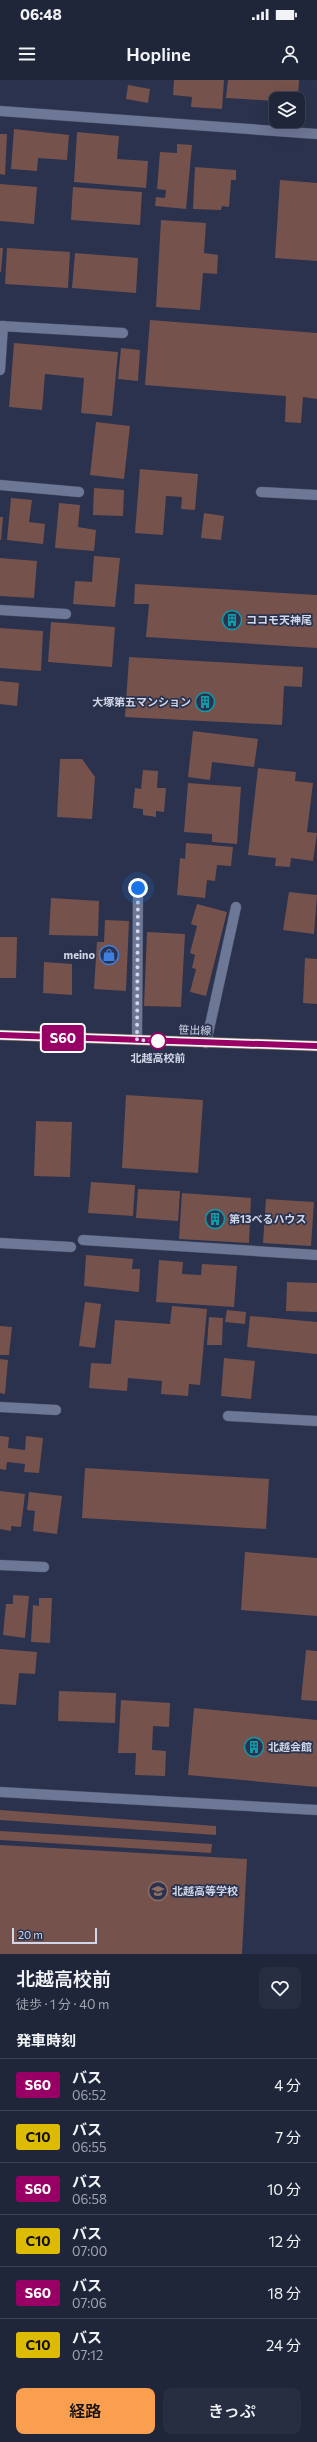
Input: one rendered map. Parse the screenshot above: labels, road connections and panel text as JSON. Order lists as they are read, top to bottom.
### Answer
{
  "streets": {
    "main road": ["笹出線"]
  },
  "places": {
    "building": [
      "ココモ天神尾",
      "大塚第五マンション",
      "第13べるハウス",
      "北越会館"
    ],
    "shop": ["meino"],
    "other": ["北越高校前"],
    "school or university": ["北越高等学校"]
  },
  "lines": ["bus line S60"],
  "scale_bar": "20 m",
  "page": {
    "status": "06:48",
    "header": "Hopline",
    "on_map": "S60",
    "scale": "20 m",
    "heading": [
      ["北越高校前", "徒歩 · 1 分 · 40 m"],
      "発車時刻"
    ],
    "list": [
      {
        "mark": "S60",
        "name": "バス",
        "note": "06:52",
        "value": "4 分"
      },
      {
        "mark": "C10",
        "name": "バス",
        "note": "06:55",
        "value": "7 分"
      },
      {
        "mark": "S60",
        "name": "バス",
        "note": "06:58",
        "value": "10 分"
      },
      {
        "mark": "C10",
        "name": "バス",
        "note": "07:00",
        "value": "12 分"
      },
      {
        "mark": "S60",
        "name": "バス",
        "note": "07:06",
        "value": "18 分"
      },
      {
        "mark": "C10",
        "name": "バス",
        "note": "07:12",
        "value": "24 分"
      }
    ],
    "buttons": ["経路", "きっぷ"]
  }
}
